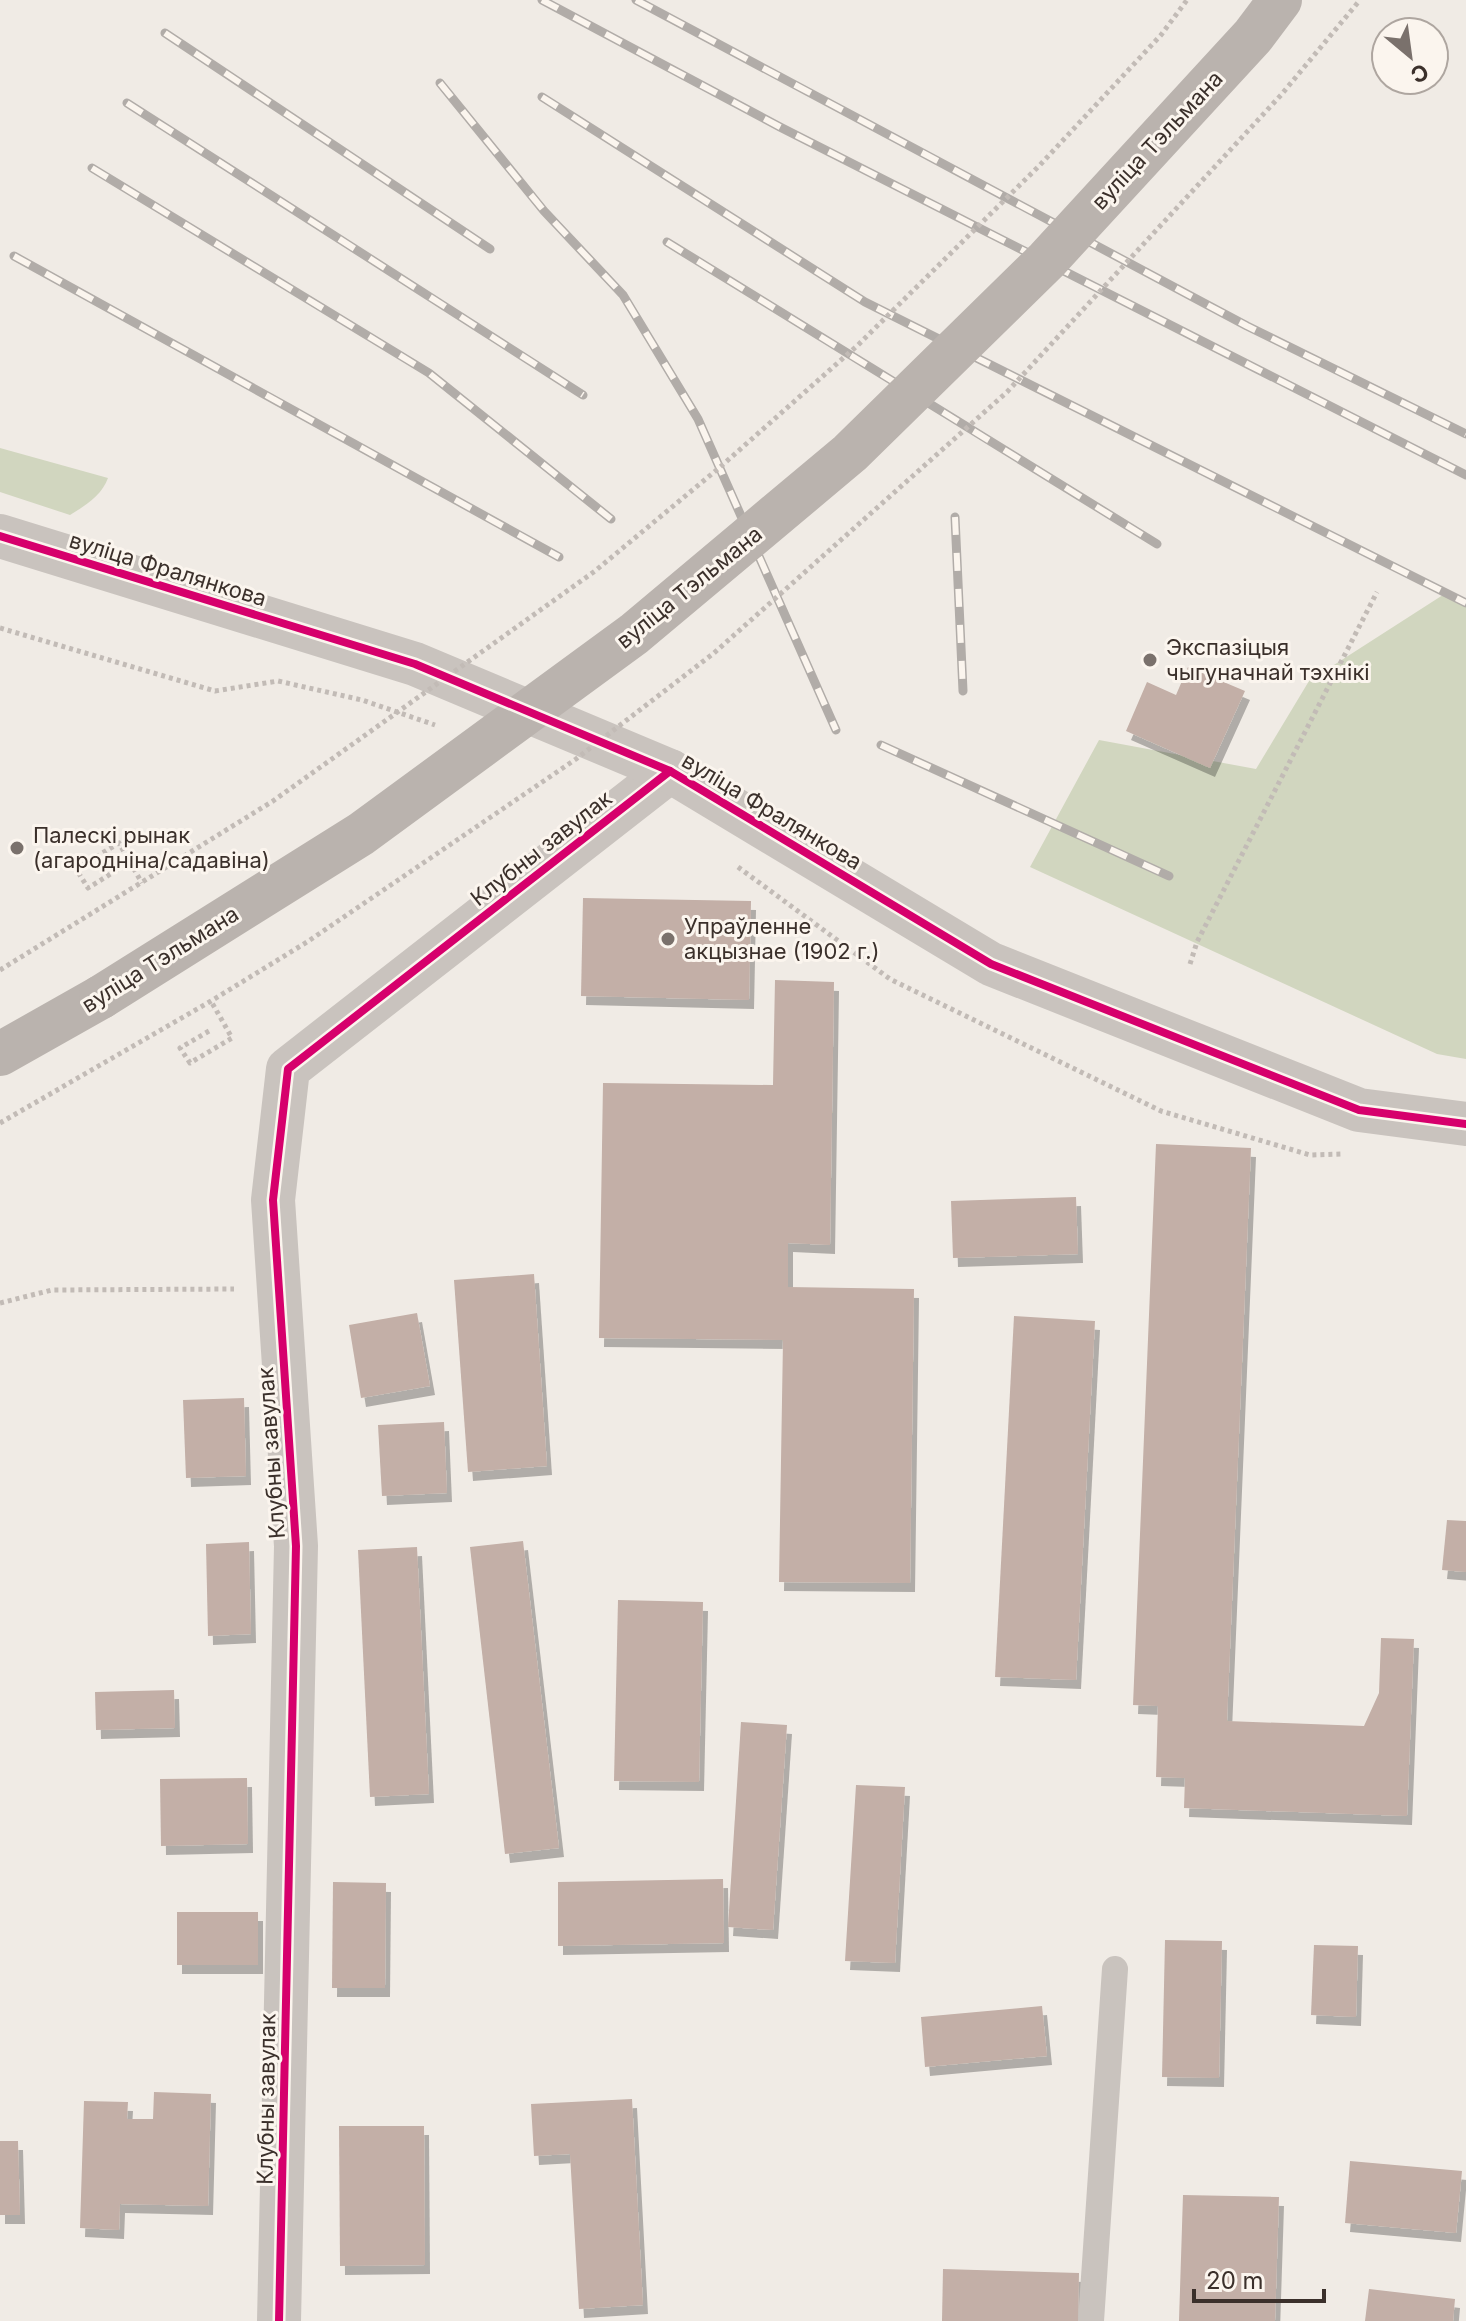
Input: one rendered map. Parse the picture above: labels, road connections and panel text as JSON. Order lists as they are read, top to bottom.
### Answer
{
  "streets": {
    "main road": ["вуліца Тэльмана"],
    "street": ["вуліца Фралянкова", "Клубны завулак"]
  },
  "crossings": [
    ["вуліца Фралянкова", "Клубны завулак"]
  ],
  "places": ["Экспазіцыя чыгуначнай тэхнікі", "Палескі рынак (агародніна/садавіна)", "Упраўленне акцызнае (1902 г.)"],
  "scale_bar": "20 m",
  "north": "bottom right"
}
